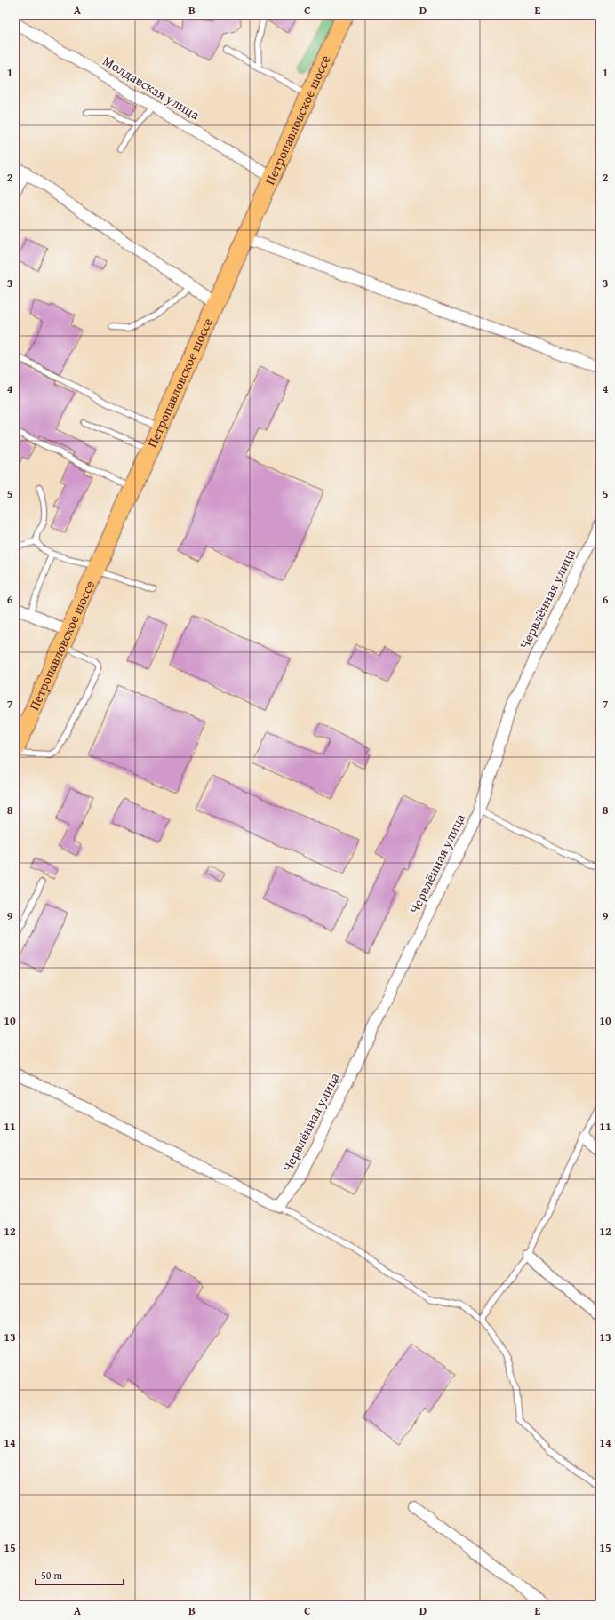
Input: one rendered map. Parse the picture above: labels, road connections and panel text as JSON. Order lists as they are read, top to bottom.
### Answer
{
  "streets": {
    "main road": ["Петропавловское шоссе"],
    "street": ["Молдавская улица", "Червлённая улица"]
  },
  "crossings": [
    ["Молдавская улица", "Петропавловское шоссе"]
  ],
  "scale_bar": "50 m",
  "grid": {
    "columns": [
      "A",
      "B",
      "C",
      "D",
      "E"
    ],
    "rows": [
      "1",
      "2",
      "3",
      "4",
      "5",
      "6",
      "7",
      "8",
      "9",
      "10",
      "11",
      "12",
      "13",
      "14",
      "15"
    ]
  }
}
